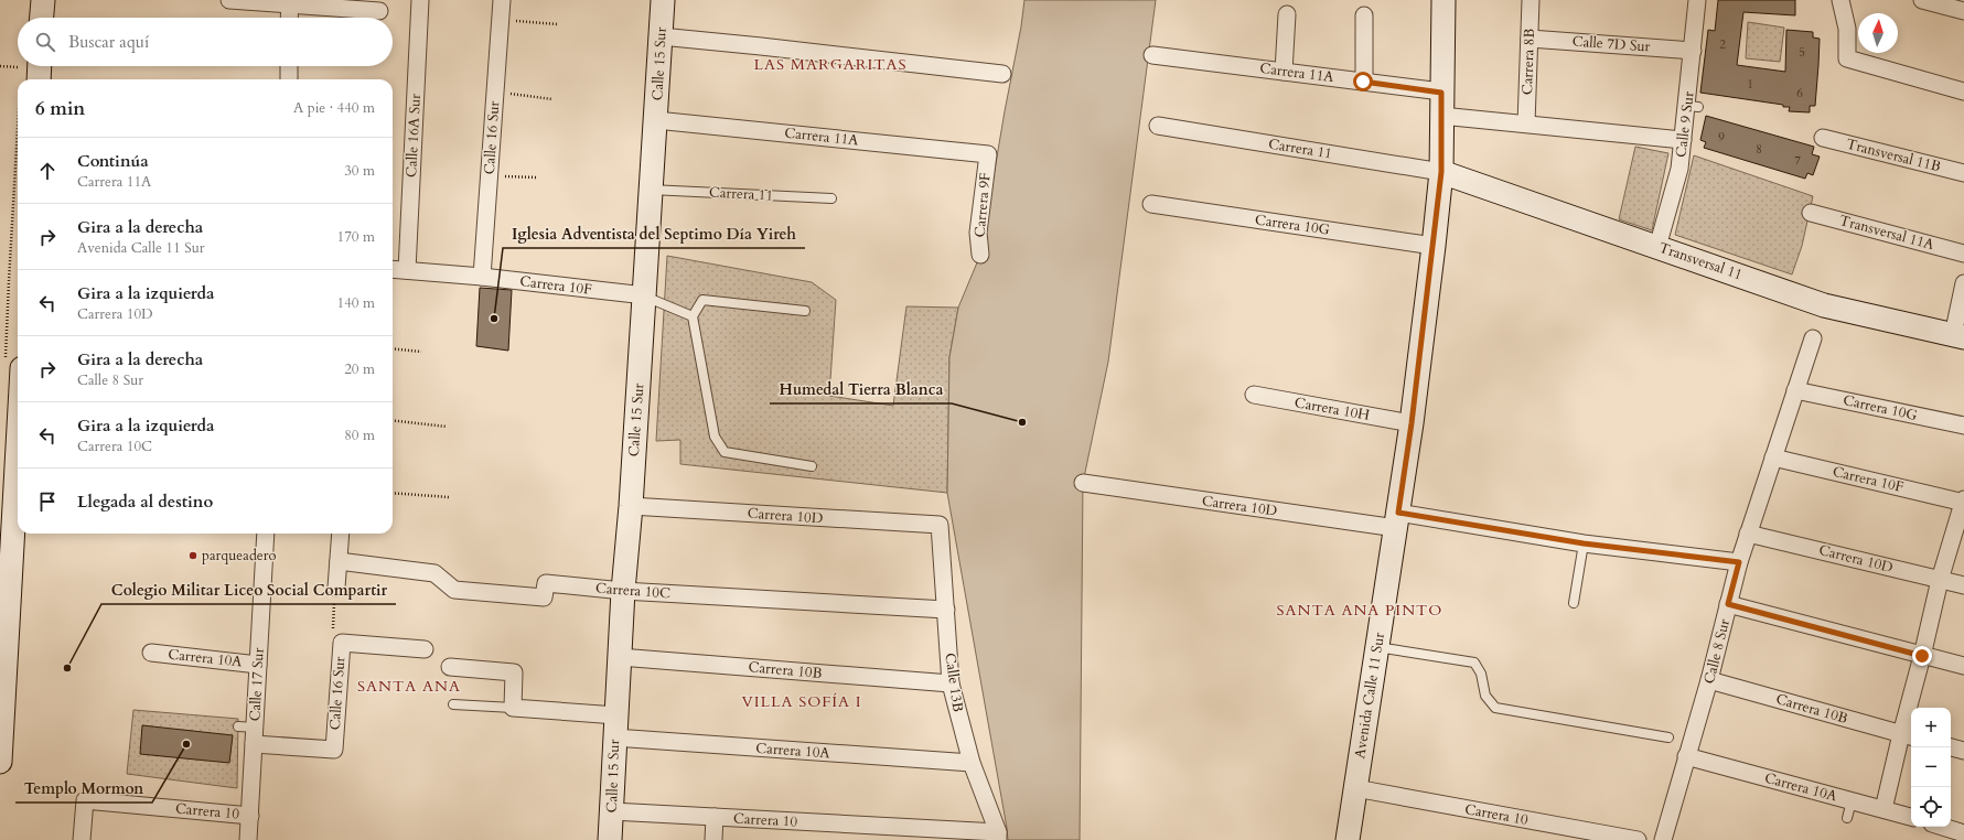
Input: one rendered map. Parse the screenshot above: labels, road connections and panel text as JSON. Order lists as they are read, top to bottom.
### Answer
{
  "streets": {
    "street": [
      "Calle 7D Sur",
      "Carrera 8B",
      "Calle 15 Sur",
      "Carrera 11A",
      "Calle 9 Sur",
      "Calle 16A Sur",
      "Calle 16 Sur",
      "Carrera 11",
      "Transversal 11B",
      "Carrera 9F",
      "Carrera 10G",
      "Transversal 11A",
      "Transversal 11",
      "Carrera 10F",
      "Carrera 10H",
      "Carrera 10D",
      "Carrera 10C",
      "Calle 8 Sur",
      "Carrera 10A",
      "Carrera 10B",
      "Calle 13B",
      "Calle 17 Sur",
      "Avenida Calle 11 Sur",
      "Carrera 10"
    ]
  },
  "crossings": [
    ["Calle 7D Sur", "Carrera 8B"],
    ["Calle 7D Sur", "Calle 9 Sur"],
    ["Calle 15 Sur", "Carrera 11A"],
    ["Calle 15 Sur", "Carrera 11"],
    ["Calle 15 Sur", "Carrera 10F"],
    ["Calle 15 Sur", "Carrera 10D"],
    ["Calle 15 Sur", "Carrera 10C"],
    ["Calle 15 Sur", "Carrera 10A"],
    ["Calle 15 Sur", "Carrera 10B"],
    ["Calle 15 Sur", "Carrera 10"],
    ["Carrera 11A", "Carrera 9F"],
    ["Carrera 11A", "Avenida Calle 11 Sur"],
    ["Calle 9 Sur", "Transversal 11"],
    ["Calle 16A Sur", "Carrera 10F"],
    ["Calle 16 Sur", "Carrera 10F"],
    ["Calle 16 Sur", "Calle 17 Sur"],
    ["Carrera 11", "Transversal 11"],
    ["Carrera 11", "Avenida Calle 11 Sur"],
    ["Carrera 10G", "Calle 8 Sur"],
    ["Carrera 10G", "Avenida Calle 11 Sur"],
    ["Transversal 11", "Avenida Calle 11 Sur"],
    ["Carrera 10F", "Calle 8 Sur"],
    ["Carrera 10H", "Avenida Calle 11 Sur"],
    ["Carrera 10D", "Calle 8 Sur"],
    ["Carrera 10D", "Calle 13B"],
    ["Carrera 10D", "Avenida Calle 11 Sur"],
    ["Carrera 10C", "Calle 13B"],
    ["Calle 8 Sur", "Carrera 10A"],
    ["Calle 8 Sur", "Carrera 10B"],
    ["Carrera 10A", "Calle 13B"],
    ["Carrera 10A", "Calle 17 Sur"],
    ["Carrera 10B", "Calle 13B"],
    ["Calle 13B", "Carrera 10"],
    ["Calle 17 Sur", "Carrera 10"],
    ["Avenida Calle 11 Sur", "Carrera 10"]
  ],
  "districts": [
    "LAS MARGARITAS",
    "SANTA ANA PINTO",
    "SANTA ANA",
    "VILLA SOFÍA I"
  ],
  "places": [
    "Iglesia Adventista del Septimo Día Yireh",
    "Humedal Tierra Blanca",
    "parqueadero",
    "Colegio Militar Liceo Social Compartir",
    "Templo Mormon"
  ],
  "house_numbers": [
    "2",
    "5",
    "1",
    "6",
    "9",
    "8",
    "7"
  ],
  "north": "top",
  "page": {
    "search": "Buscar aquí",
    "heading": ["6 min", "A pie · 440 m"],
    "list": [
      ["Continúa", "Carrera 11A", "30 m"],
      ["Gira a la derecha", "Avenida Calle 11 Sur", "170 m"],
      ["Gira a la izquierda", "Carrera 10D", "140 m"],
      ["Gira a la derecha", "Calle 8 Sur", "20 m"],
      ["Gira a la izquierda", "Carrera 10C", "80 m"],
      "Llegada al destino"
    ],
    "map_buttons": ["+", "−"]
  }
}
